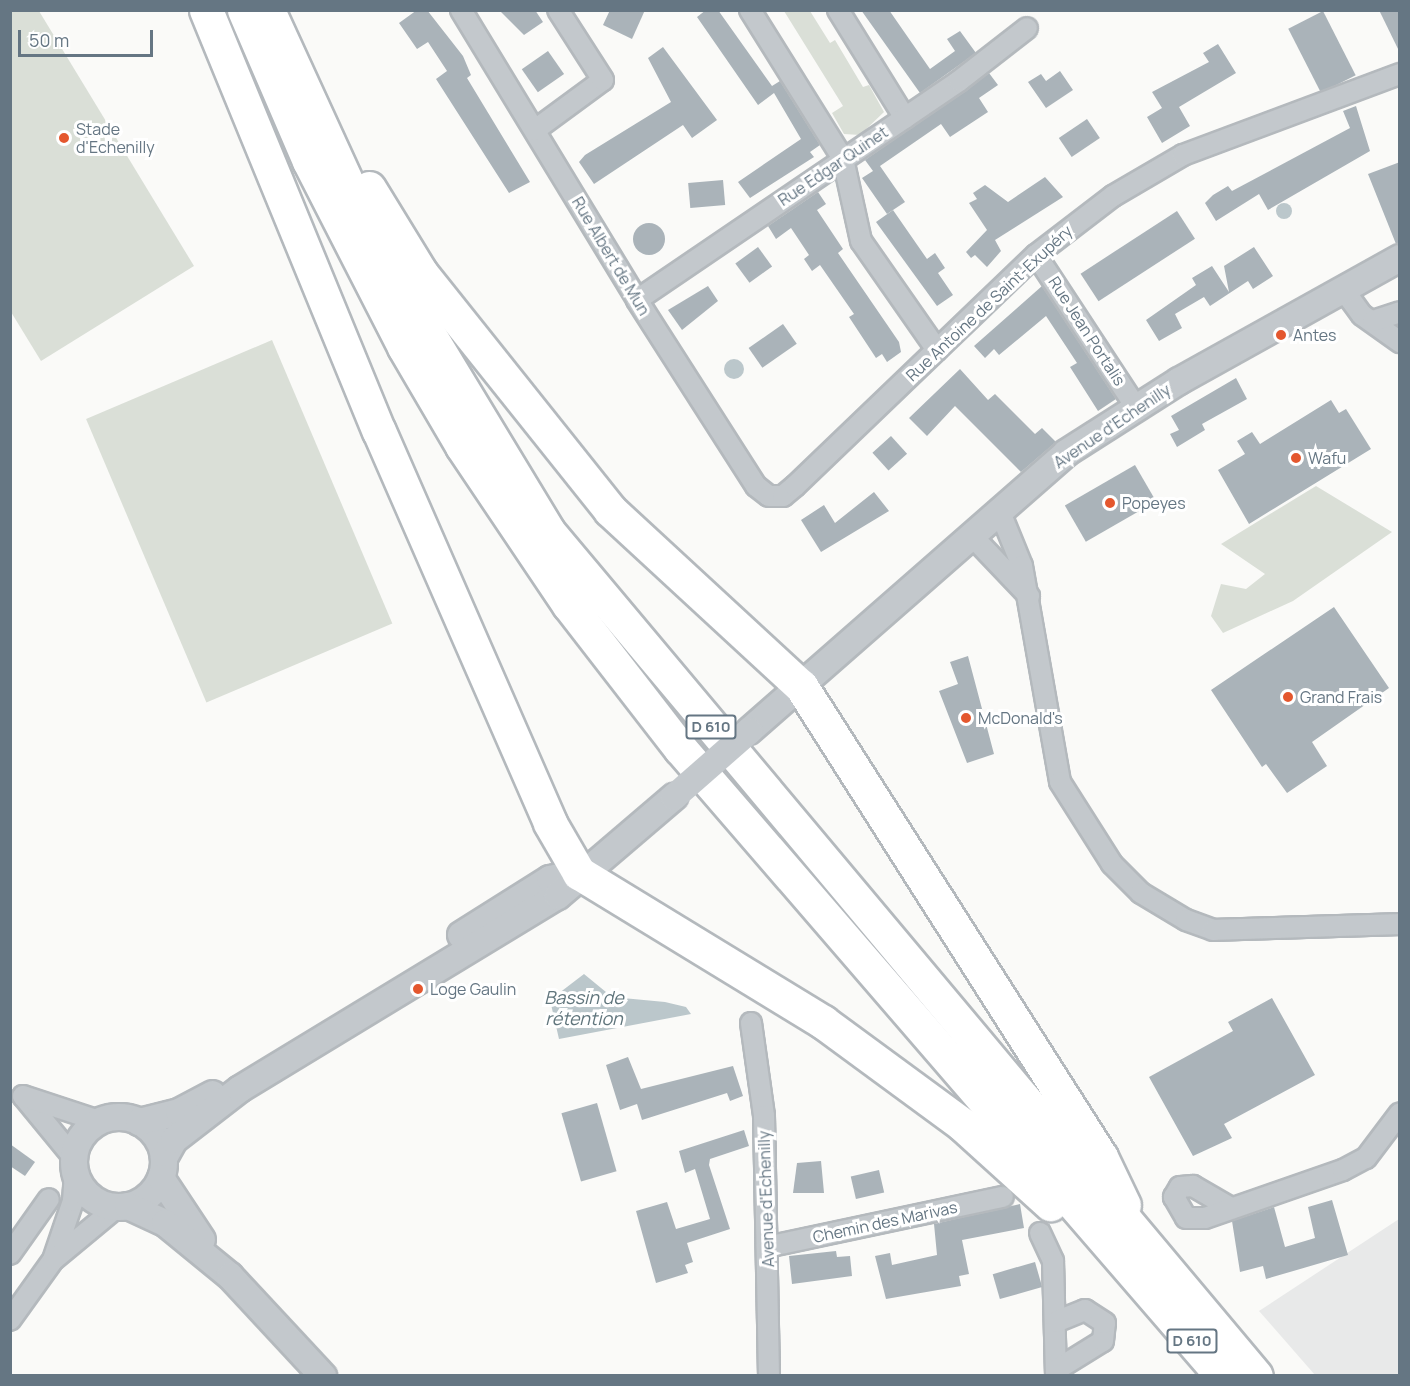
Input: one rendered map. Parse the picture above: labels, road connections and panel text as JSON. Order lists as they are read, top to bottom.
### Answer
{
  "streets": {
    "highway": ["D 610"],
    "street": [
      "Rue Edgar Quinet",
      "Rue Albert de Mun",
      "Rue Antoine de Saint-Exupéry",
      "Rue Jean Portalis",
      "Avenue d'Echenilly",
      "Chemin des Marivas"
    ]
  },
  "crossings": [
    ["Rue Edgar Quinet", "Rue Albert de Mun"],
    ["Rue Albert de Mun", "Rue Antoine de Saint-Exupéry"],
    ["Rue Antoine de Saint-Exupéry", "Rue Jean Portalis"],
    ["Rue Jean Portalis", "Avenue d'Echenilly"],
    ["Avenue d'Echenilly", "Chemin des Marivas"]
  ],
  "water": ["Bassin de rétention"],
  "places": [
    "Stade d'Echenilly",
    "Antes",
    "Wafu",
    "Popeyes",
    "Grand Frais",
    "McDonald's",
    "Loge Gaulin"
  ],
  "scale_bar": "50 m"
}
